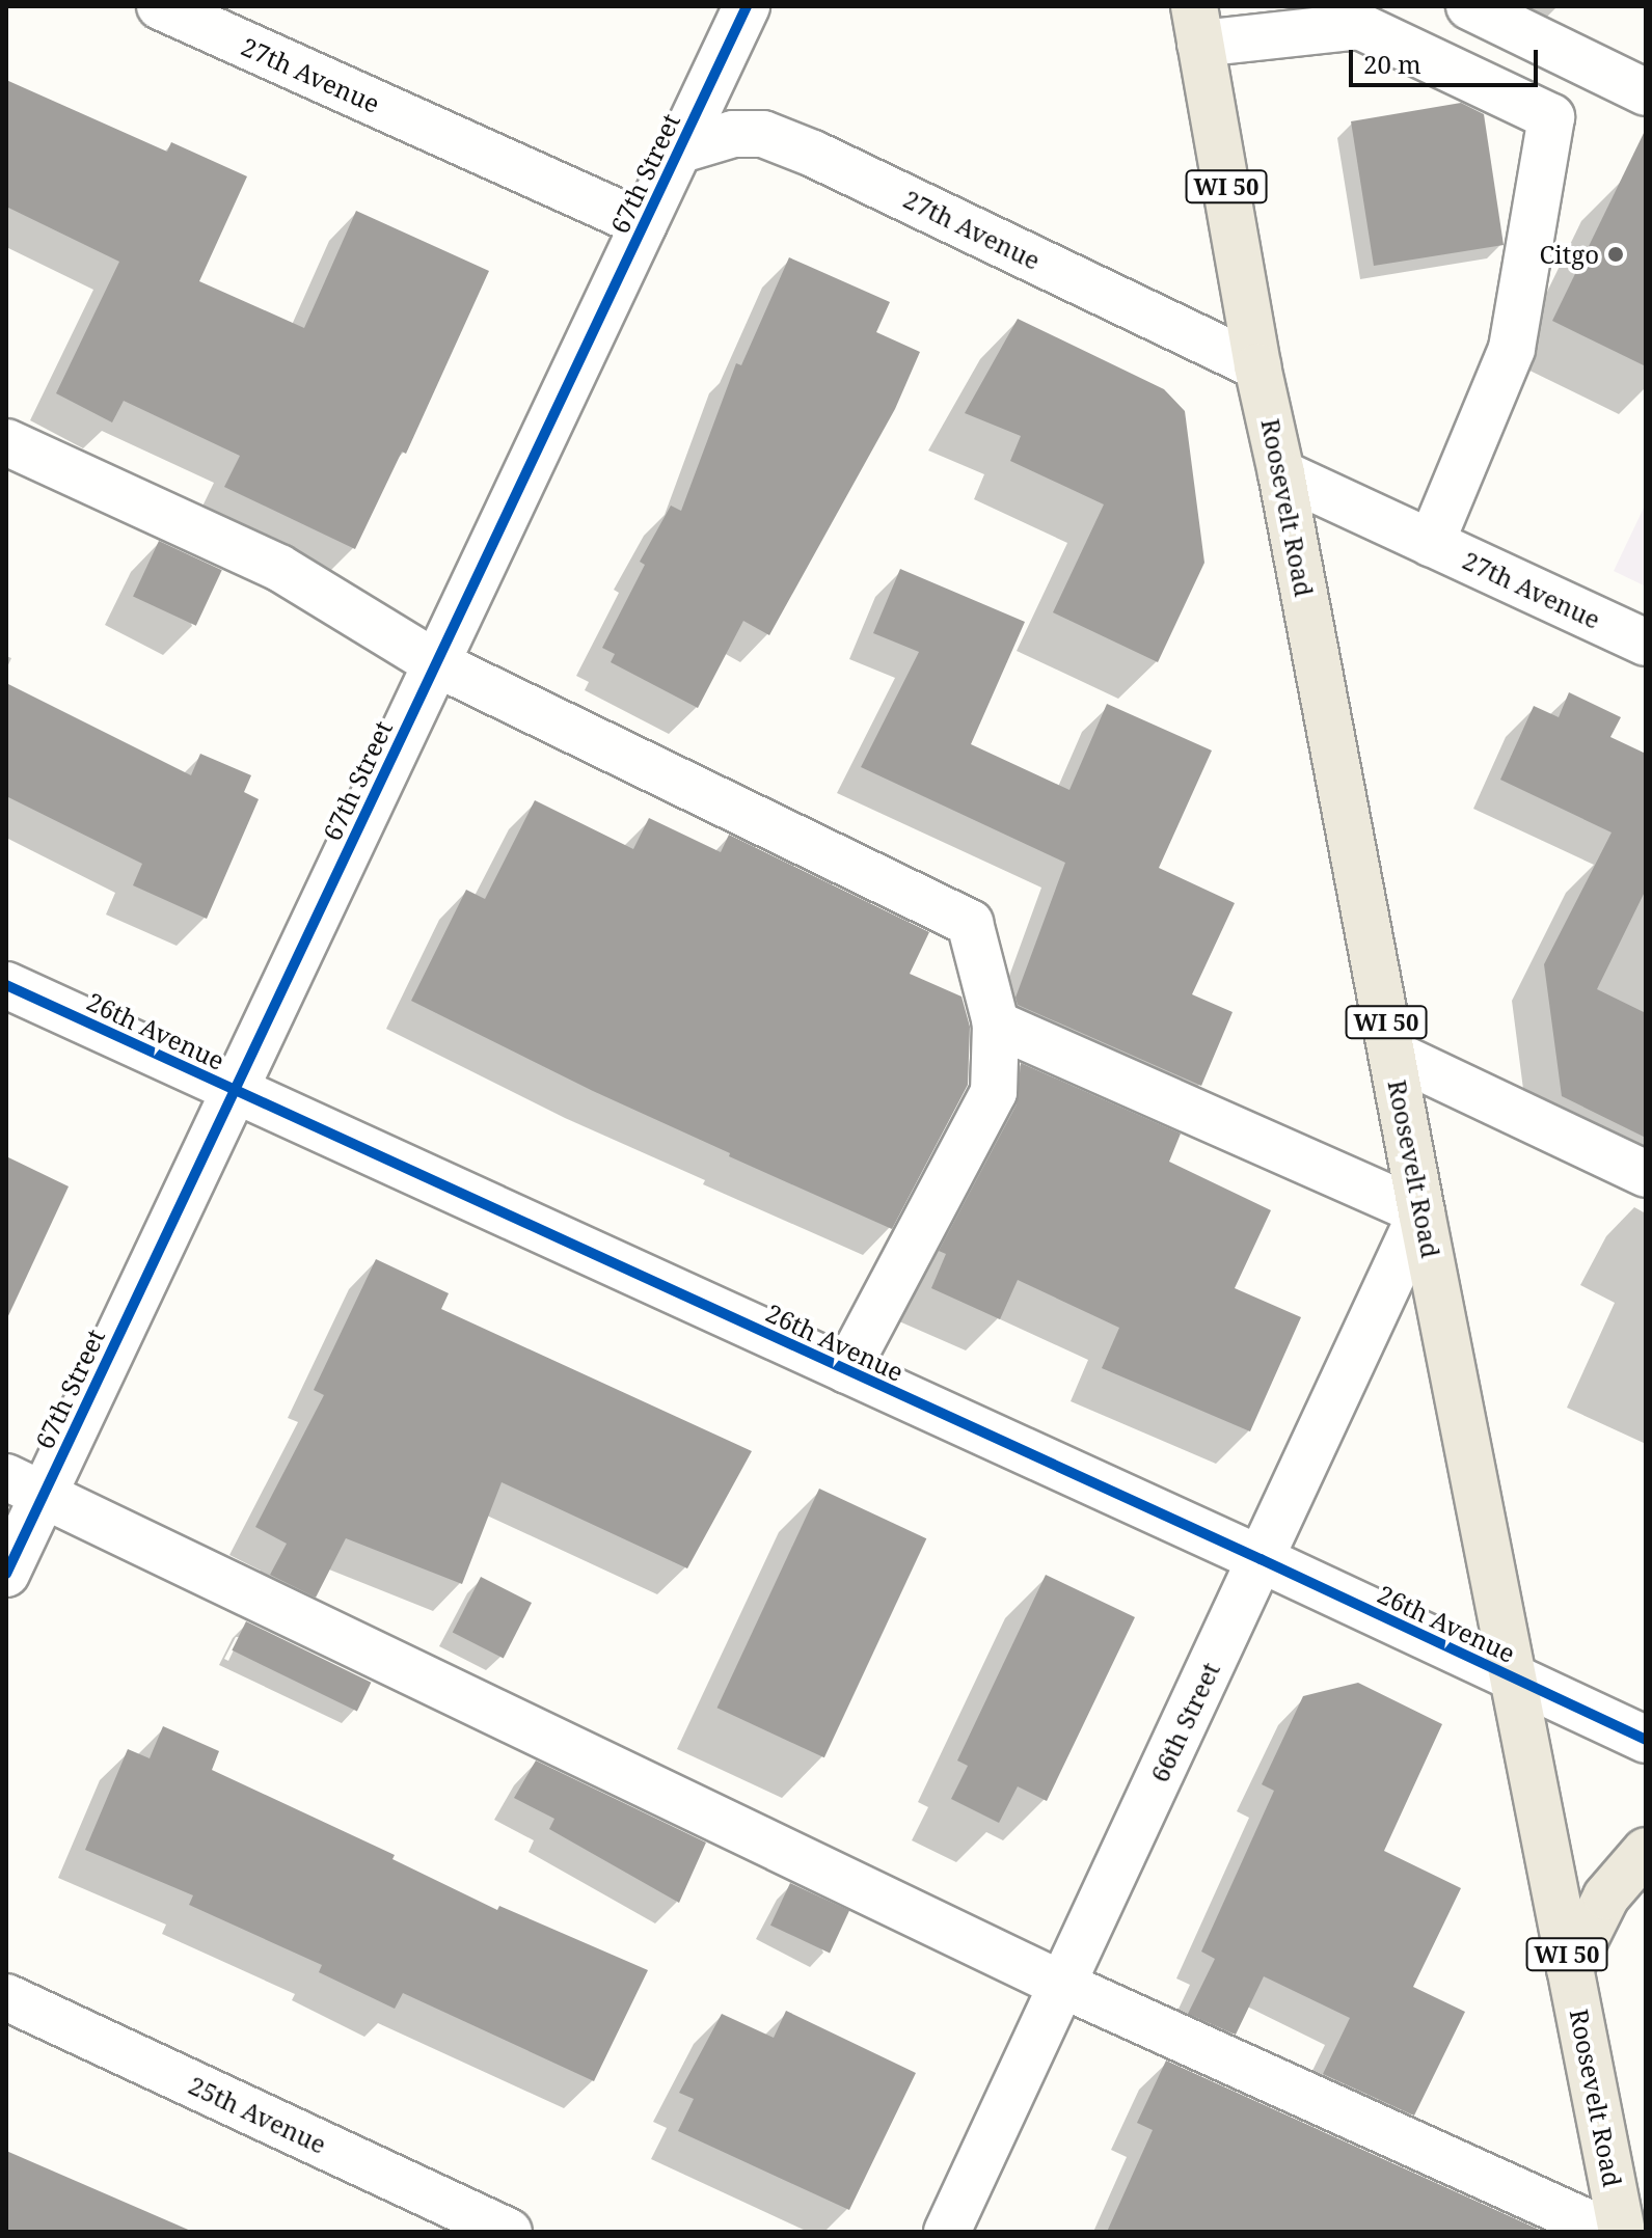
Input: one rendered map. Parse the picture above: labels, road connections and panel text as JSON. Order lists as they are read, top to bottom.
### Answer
{
  "streets": {
    "main road": ["WI 50", "Roosevelt Road"],
    "street": [
      "27th Avenue",
      "67th Street",
      "26th Avenue",
      "66th Street",
      "25th Avenue"
    ]
  },
  "crossings": [
    ["27th Avenue", "67th Street"],
    ["27th Avenue", "Roosevelt Road"],
    ["67th Street", "26th Avenue"],
    ["Roosevelt Road", "26th Avenue"],
    ["Roosevelt Road", "66th Street"],
    ["26th Avenue", "66th Street"]
  ],
  "places": ["Citgo"],
  "scale_bar": "20 m"
}
